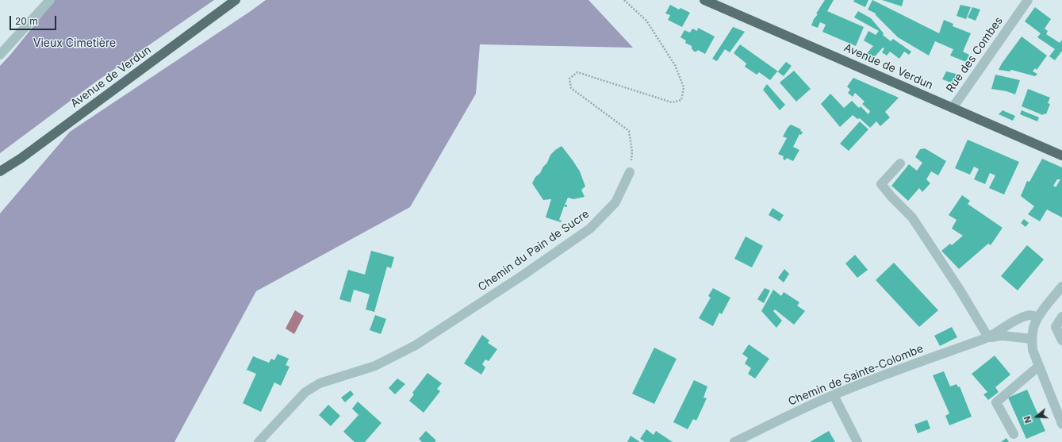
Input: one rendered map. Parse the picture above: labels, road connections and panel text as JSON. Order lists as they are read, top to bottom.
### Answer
{
  "streets": {
    "main road": ["Avenue de Verdun"],
    "street": ["Rue des Combes", "Chemin du Pain de Sucre", "Chemin de Sainte-Colombe"]
  },
  "crossings": [
    ["Rue des Combes", "Avenue de Verdun"]
  ],
  "parks": ["Vieux Cimetière"],
  "scale_bar": "20 m",
  "north": "left"
}
